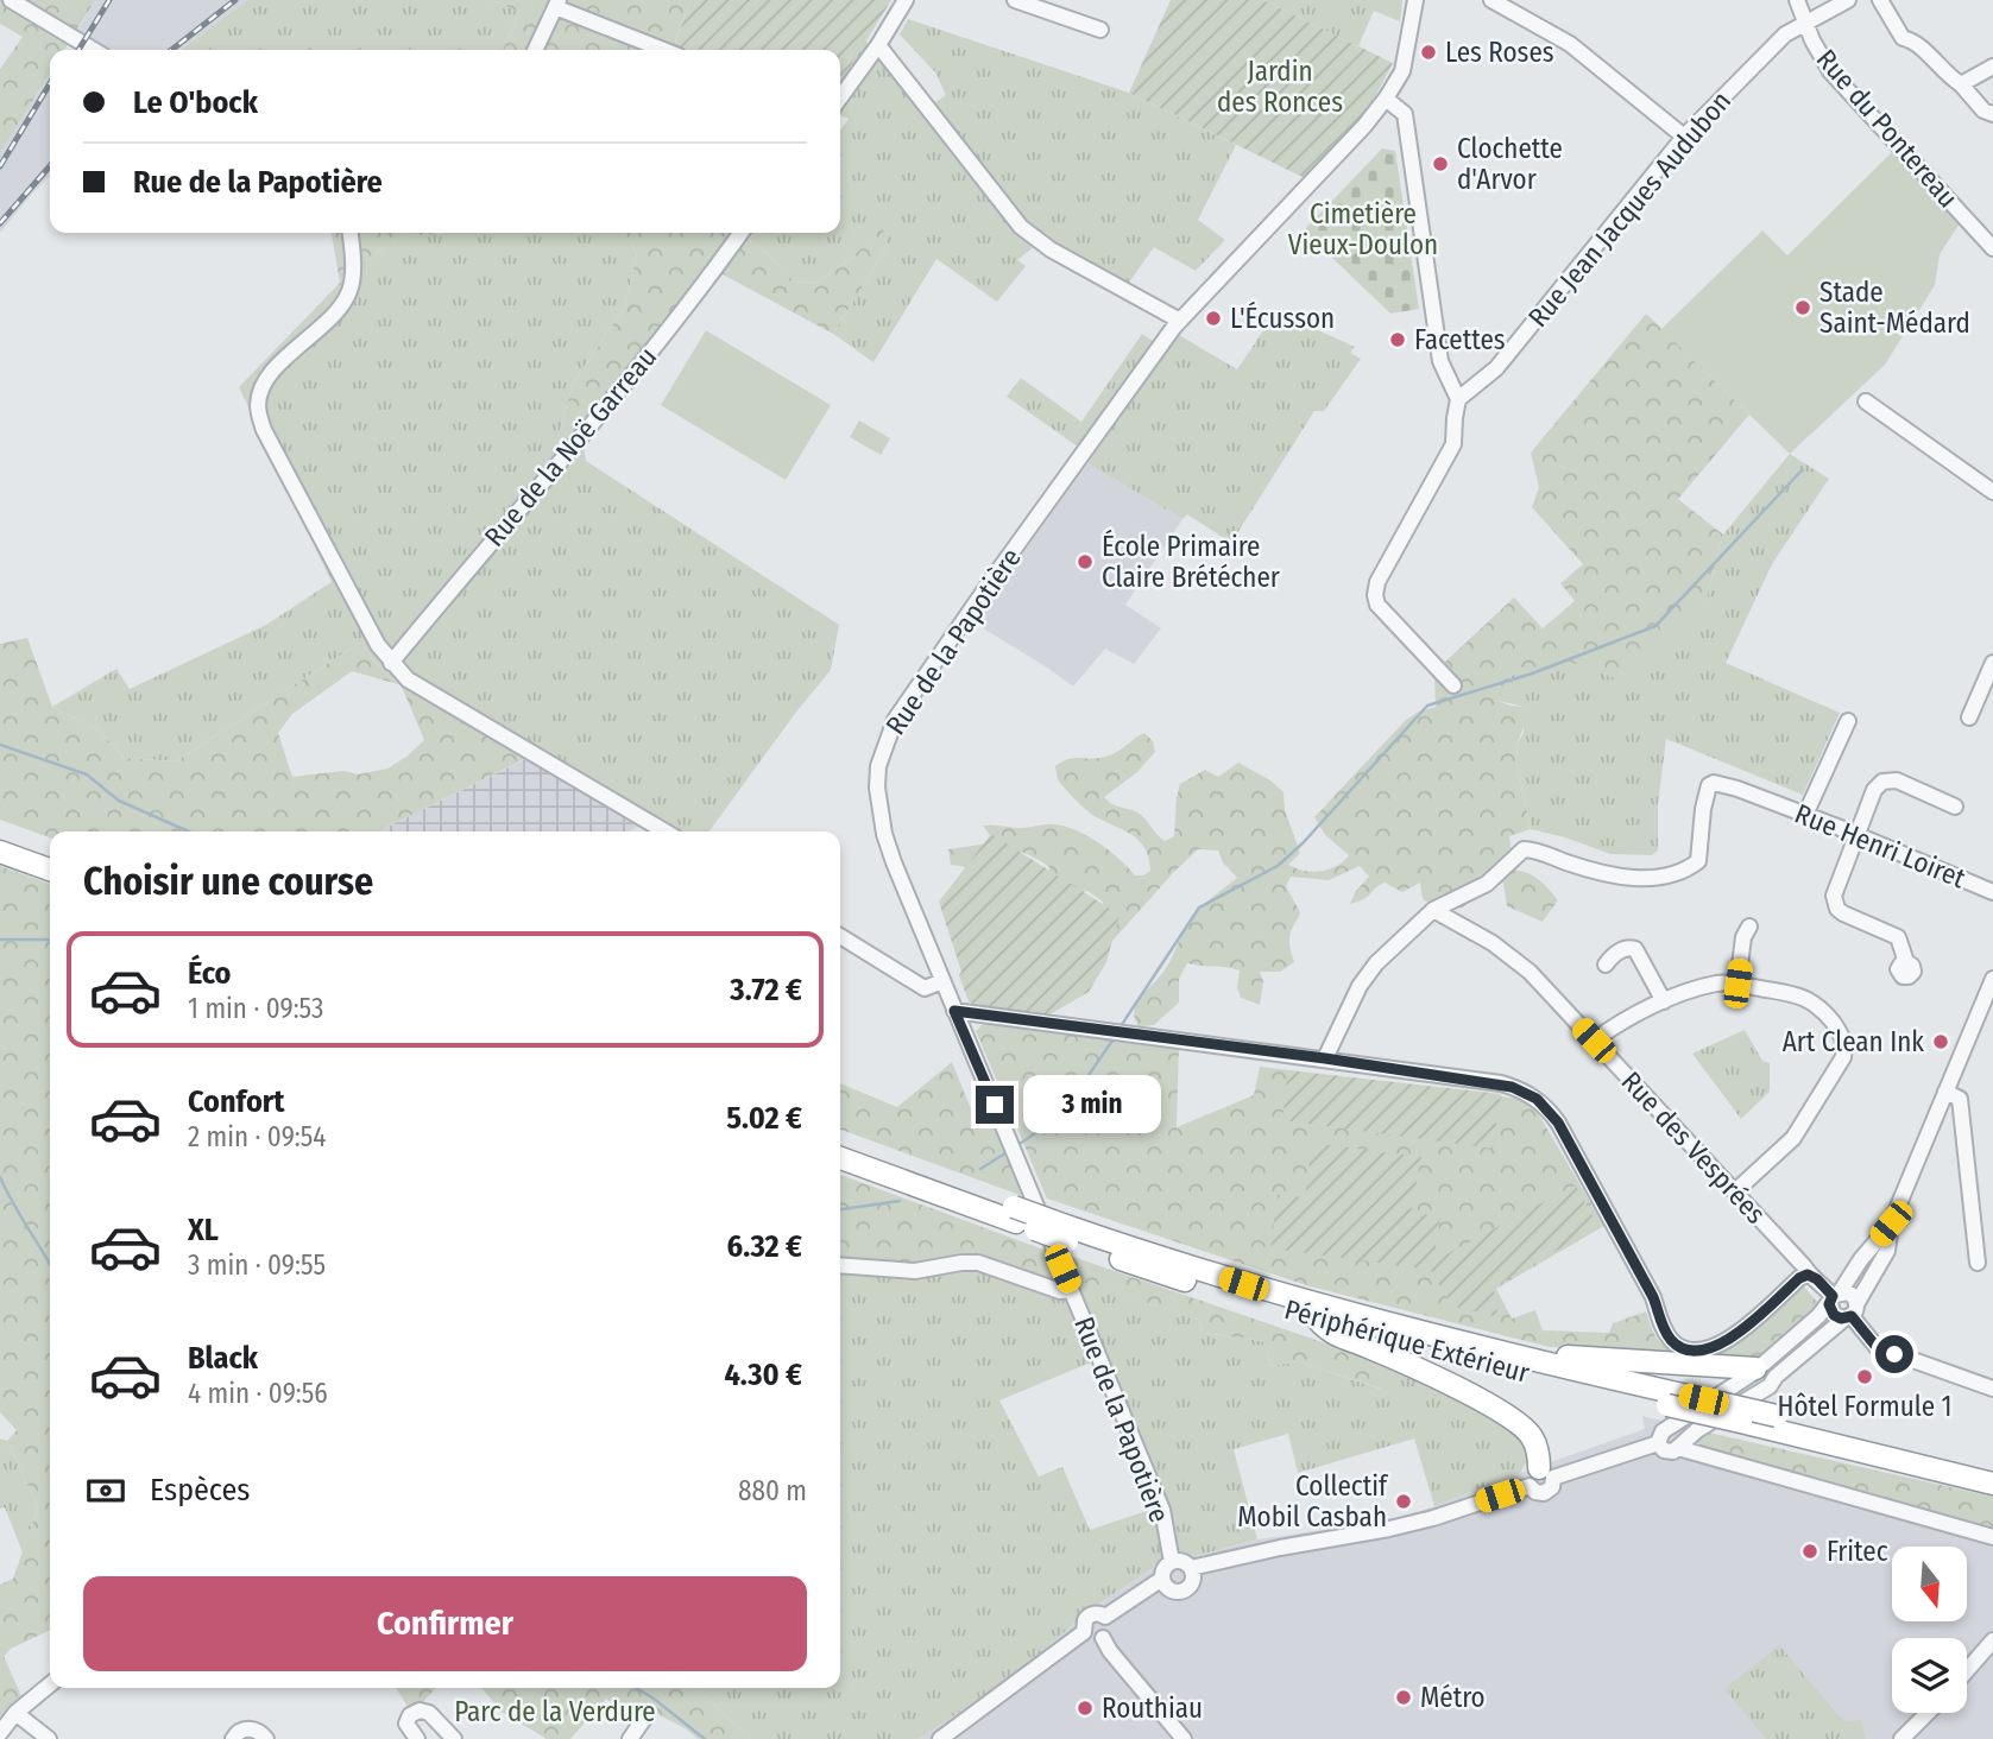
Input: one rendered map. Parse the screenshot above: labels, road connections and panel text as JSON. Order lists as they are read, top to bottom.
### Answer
{
  "streets": {
    "highway": ["Périphérique Extérieur"],
    "street": [
      "Rue du Pontereau",
      "Rue Jean Jacques Audubon",
      "Rue de la Noë Garreau",
      "Rue de la Papotière",
      "Rue Henri Loiret",
      "Rue des Vesprées"
    ]
  },
  "crossings": [
    ["Rue du Pontereau", "Rue Jean Jacques Audubon"],
    ["Rue Henri Loiret", "Rue des Vesprées"]
  ],
  "parks": ["Jardin des Ronces", "Cimetière Vieux-Doulon", "Parc de la Verdure"],
  "places": [
    "Les Roses",
    "Clochette d'Arvor",
    "Stade Saint-Médard",
    "L'Écusson",
    "Facettes",
    "École Primaire Claire Brétécher",
    "Art Clean Ink",
    "Hôtel Formule 1",
    "Collectif Mobil Casbah",
    "Fritec",
    "Métro",
    "Routhiau"
  ],
  "north": "bottom",
  "page": {
    "banner": ["Le O'bock", "Rue de la Papotière"],
    "heading": "Choisir une course",
    "list": [
      {
        "name": "Éco",
        "note": "1 min · 09:53",
        "value": "3.72 €"
      },
      {
        "name": "Confort",
        "note": "2 min · 09:54",
        "value": "5.02 €"
      },
      {
        "name": "XL",
        "note": "3 min · 09:55",
        "value": "6.32 €"
      },
      {
        "name": "Black",
        "note": "4 min · 09:56",
        "value": "4.30 €"
      }
    ],
    "bubble": "3 min",
    "pay": ["Espèces", "880 m"],
    "buttons": "Confirmer"
  }
}
